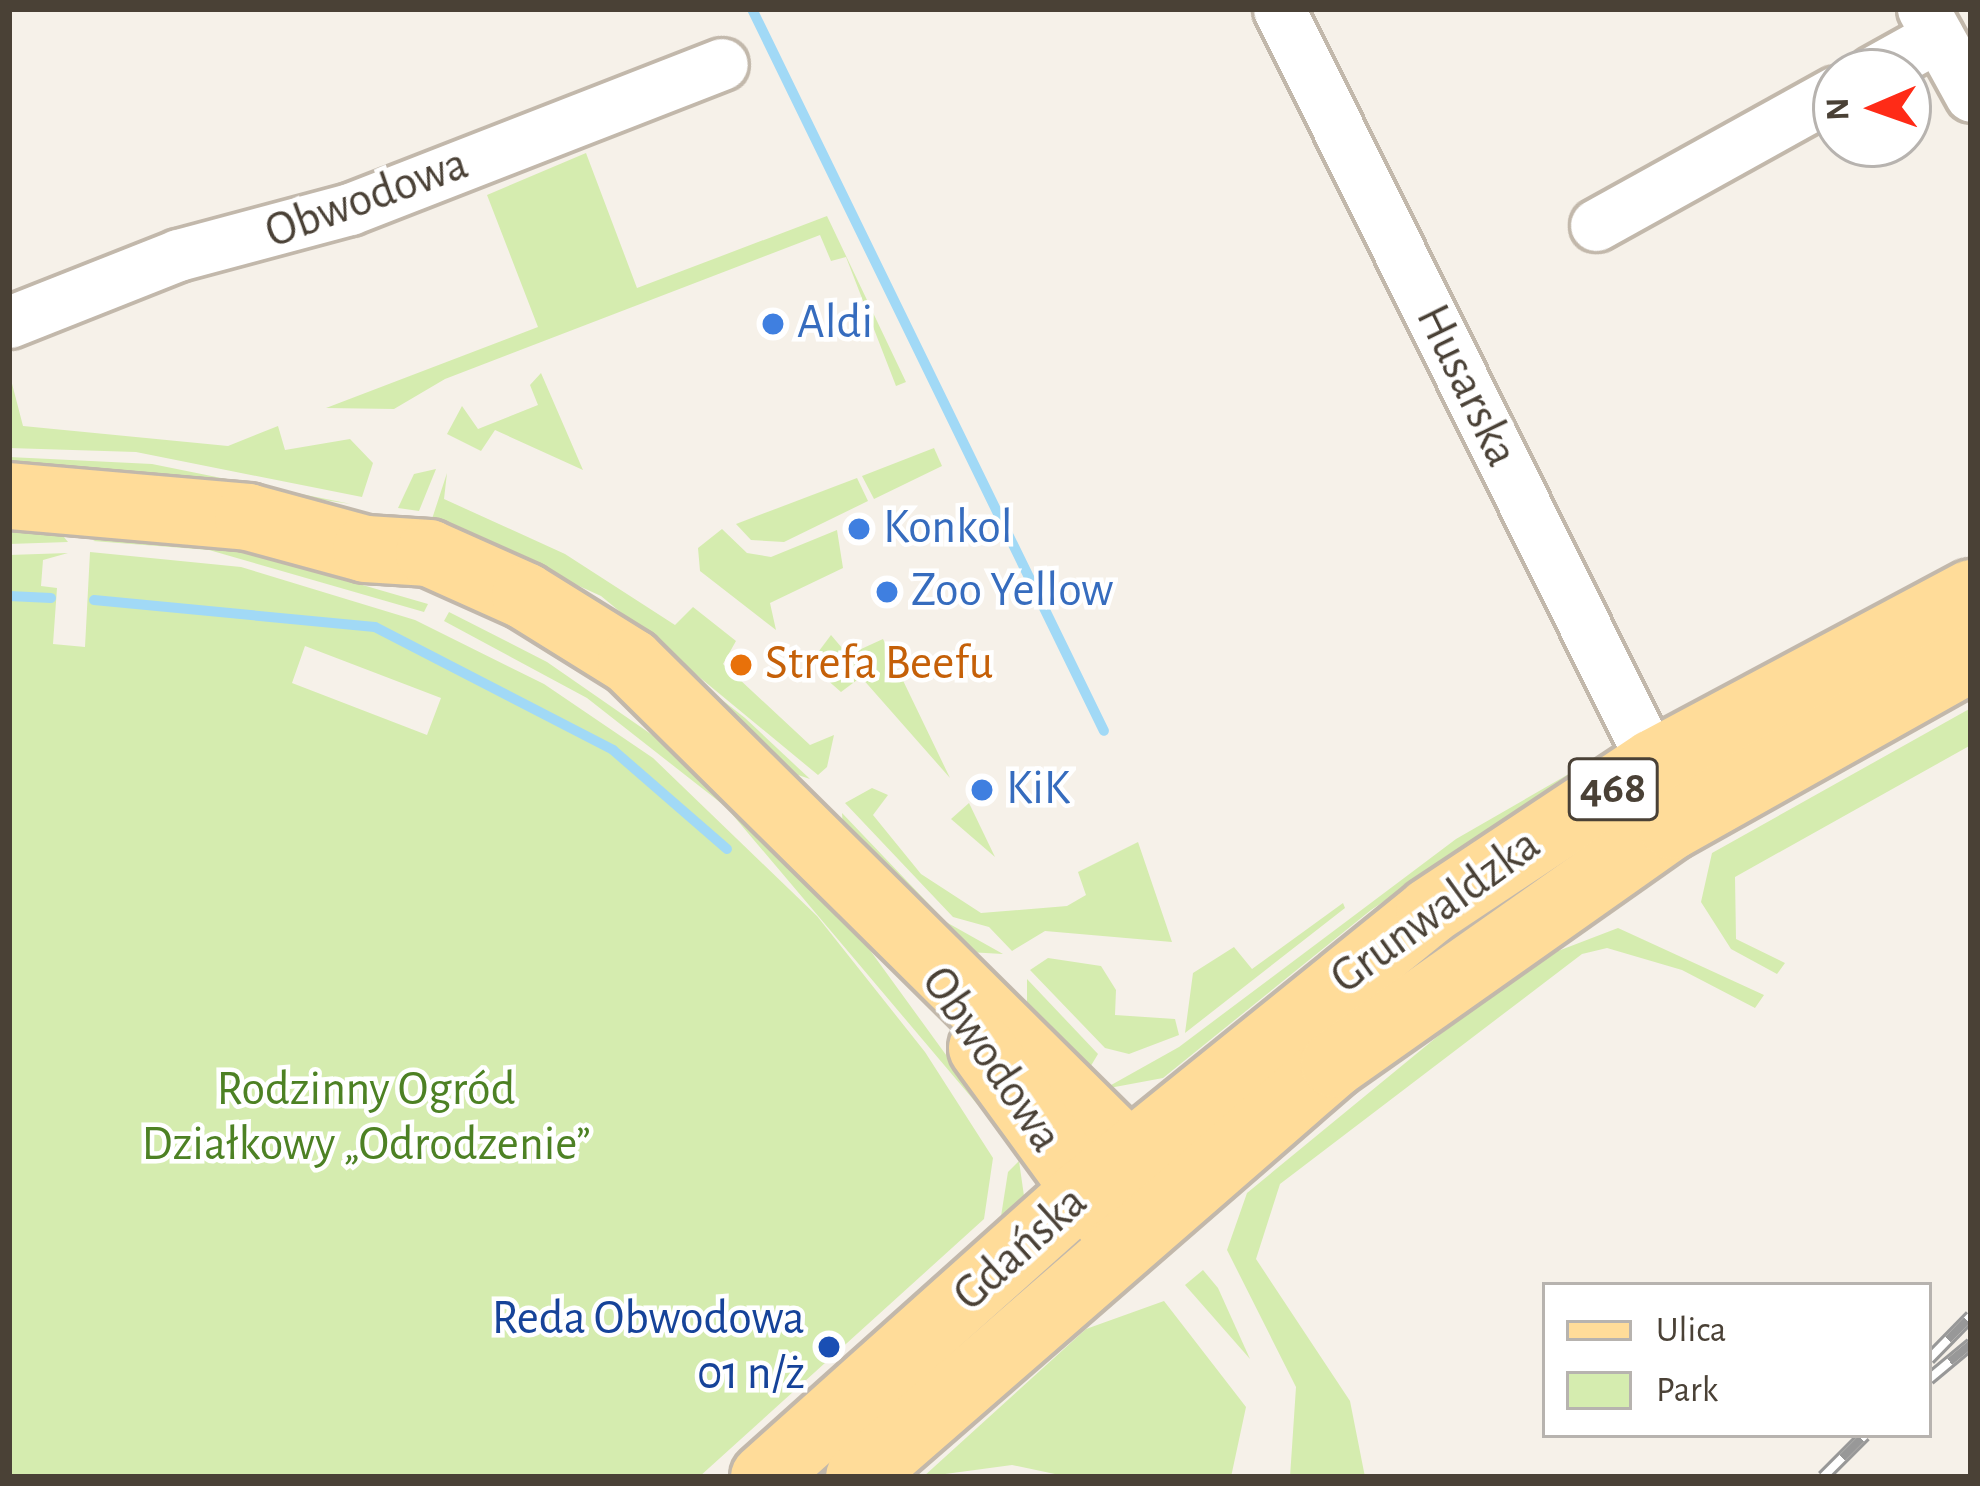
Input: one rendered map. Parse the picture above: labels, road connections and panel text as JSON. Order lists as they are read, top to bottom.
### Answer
{
  "streets": {
    "main road": [
      "Obwodowa",
      "468",
      "Grunwaldzka",
      "Gdańska"
    ],
    "street": ["Husarska"]
  },
  "crossings": [
    ["Obwodowa", "Gdańska"],
    ["Husarska", "Grunwaldzka"],
    ["Grunwaldzka", "Gdańska"]
  ],
  "parks": ["Rodzinny Ogród Działkowy „Odrodzenie”"],
  "places": [
    "Aldi",
    "Konkol",
    "Zoo Yellow",
    "Strefa Beefu",
    "KiK",
    "Reda Obwodowa 01 n/ż"
  ],
  "legend": ["Ulica", "Park"],
  "north": "left"
}
